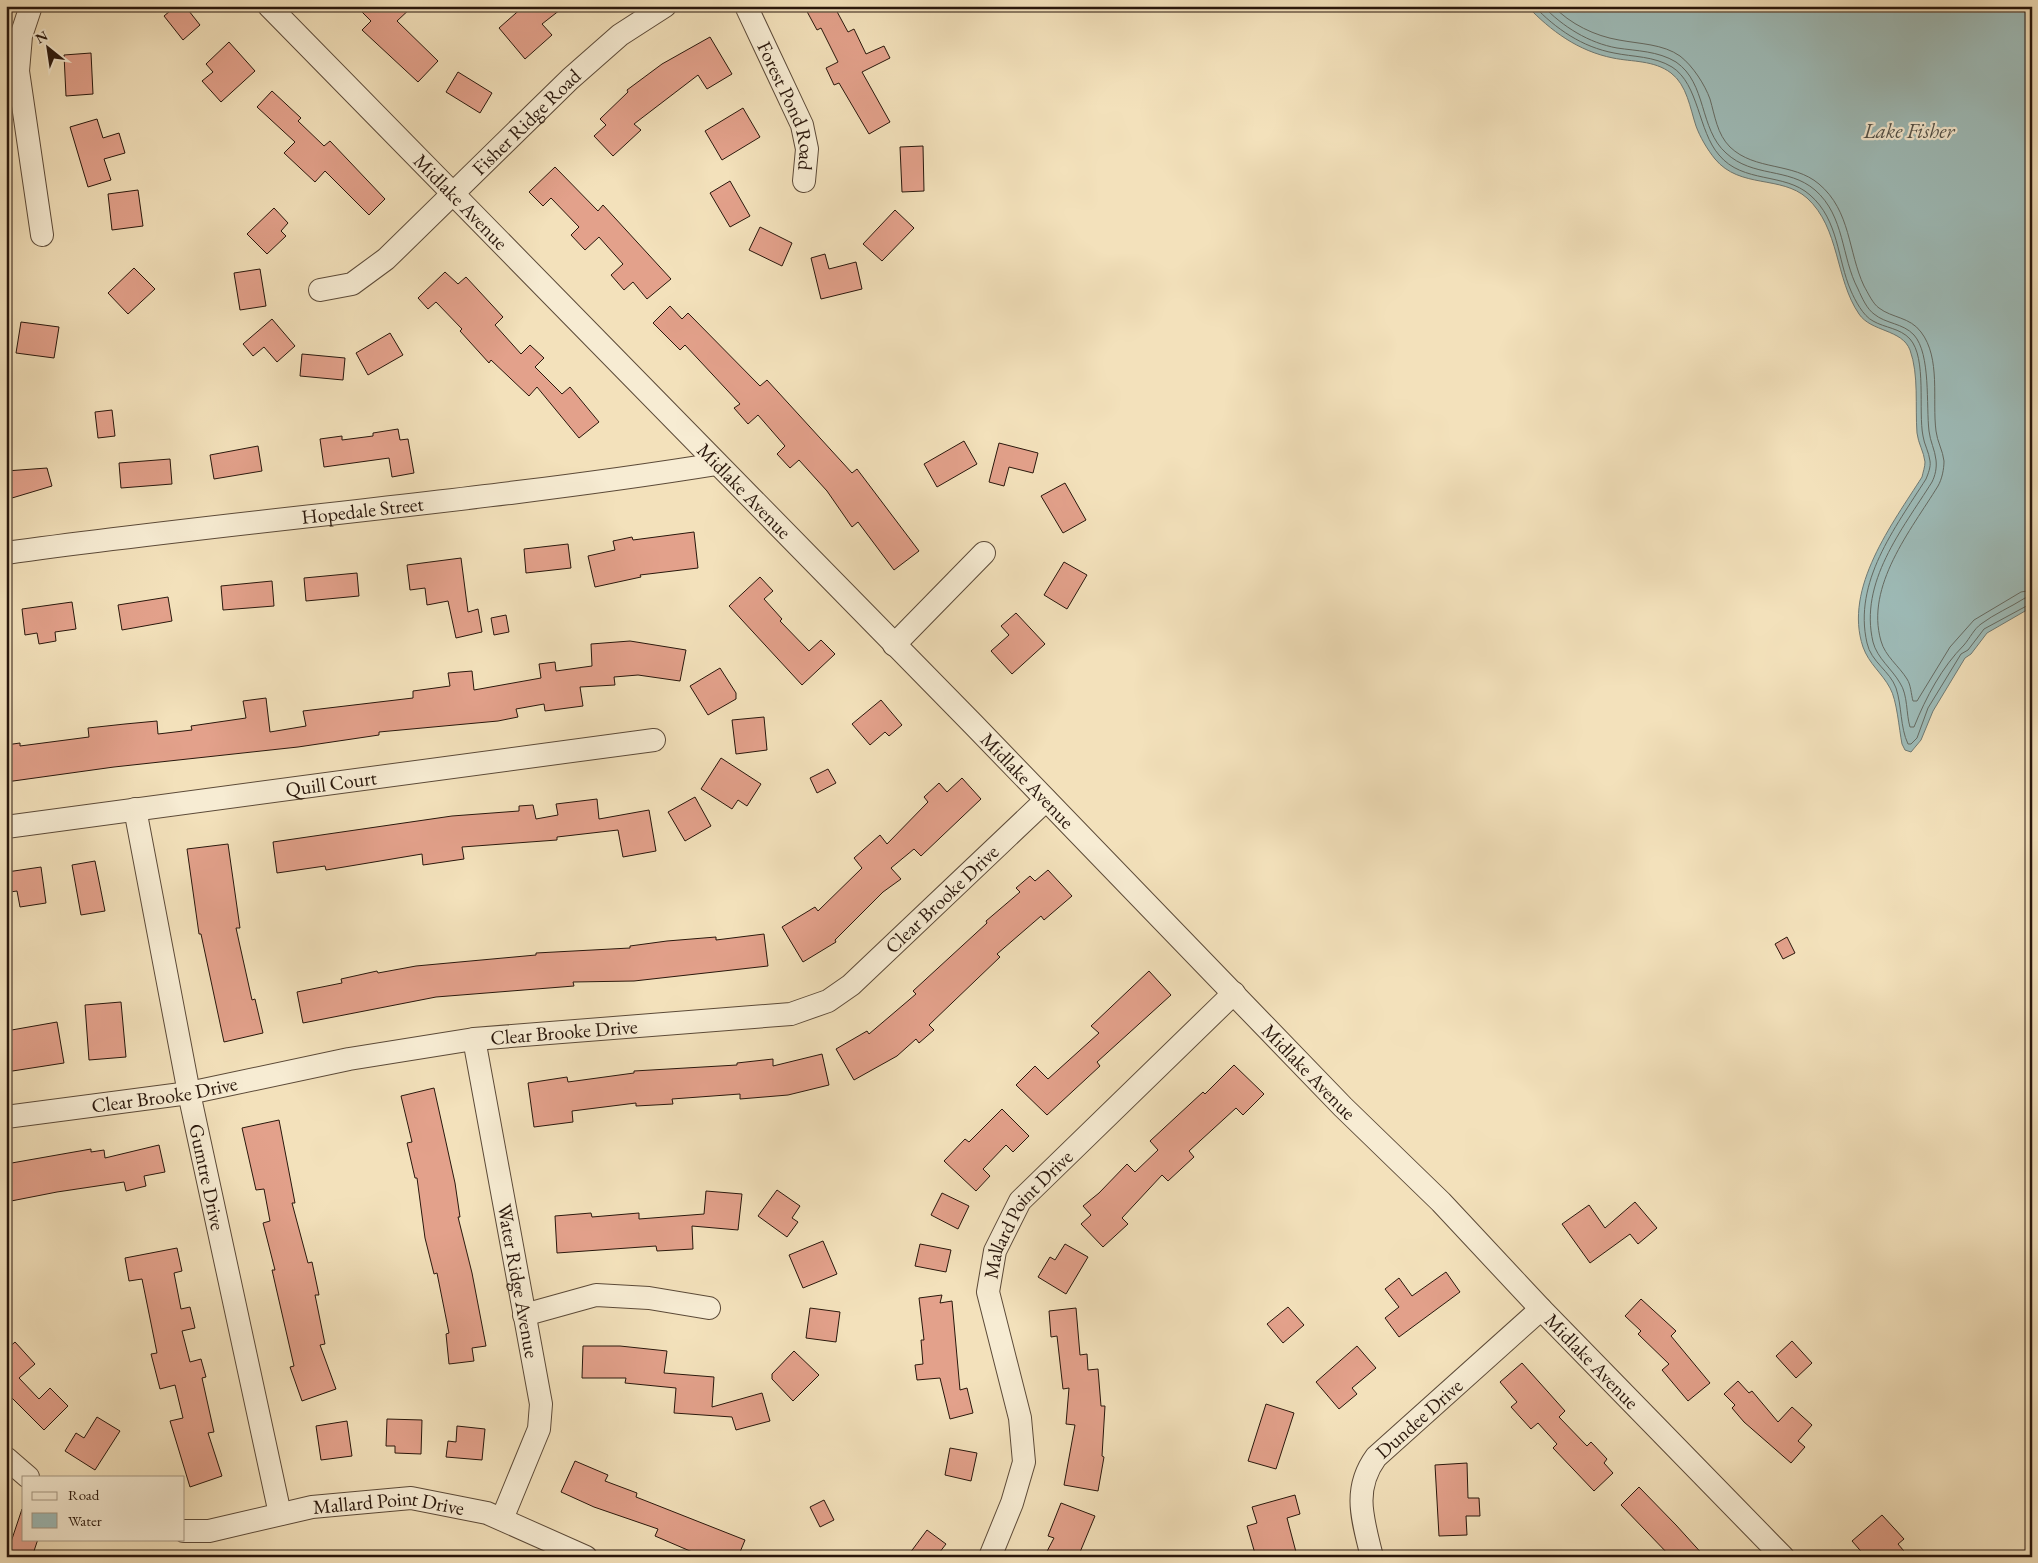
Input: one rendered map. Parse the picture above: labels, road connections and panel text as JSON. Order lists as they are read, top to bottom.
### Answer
{
  "streets": {
    "street": [
      "Forest Pond Road",
      "Fisher Ridge Road",
      "Midlake Avenue",
      "Hopedale Street",
      "Quill Court",
      "Clear Brooke Drive",
      "Gumtre Drive",
      "Mallard Point Drive",
      "Water Ridge Avenue",
      "Dundee Drive"
    ]
  },
  "crossings": [
    ["Fisher Ridge Road", "Midlake Avenue"],
    ["Midlake Avenue", "Hopedale Street"],
    ["Midlake Avenue", "Clear Brooke Drive"],
    ["Midlake Avenue", "Mallard Point Drive"],
    ["Midlake Avenue", "Dundee Drive"],
    ["Quill Court", "Gumtre Drive"],
    ["Clear Brooke Drive", "Gumtre Drive"],
    ["Clear Brooke Drive", "Water Ridge Avenue"],
    ["Gumtre Drive", "Mallard Point Drive"],
    ["Mallard Point Drive", "Water Ridge Avenue"]
  ],
  "water": ["Lake Fisher"],
  "legend": ["Road", "Water"],
  "north": "top left"
}
